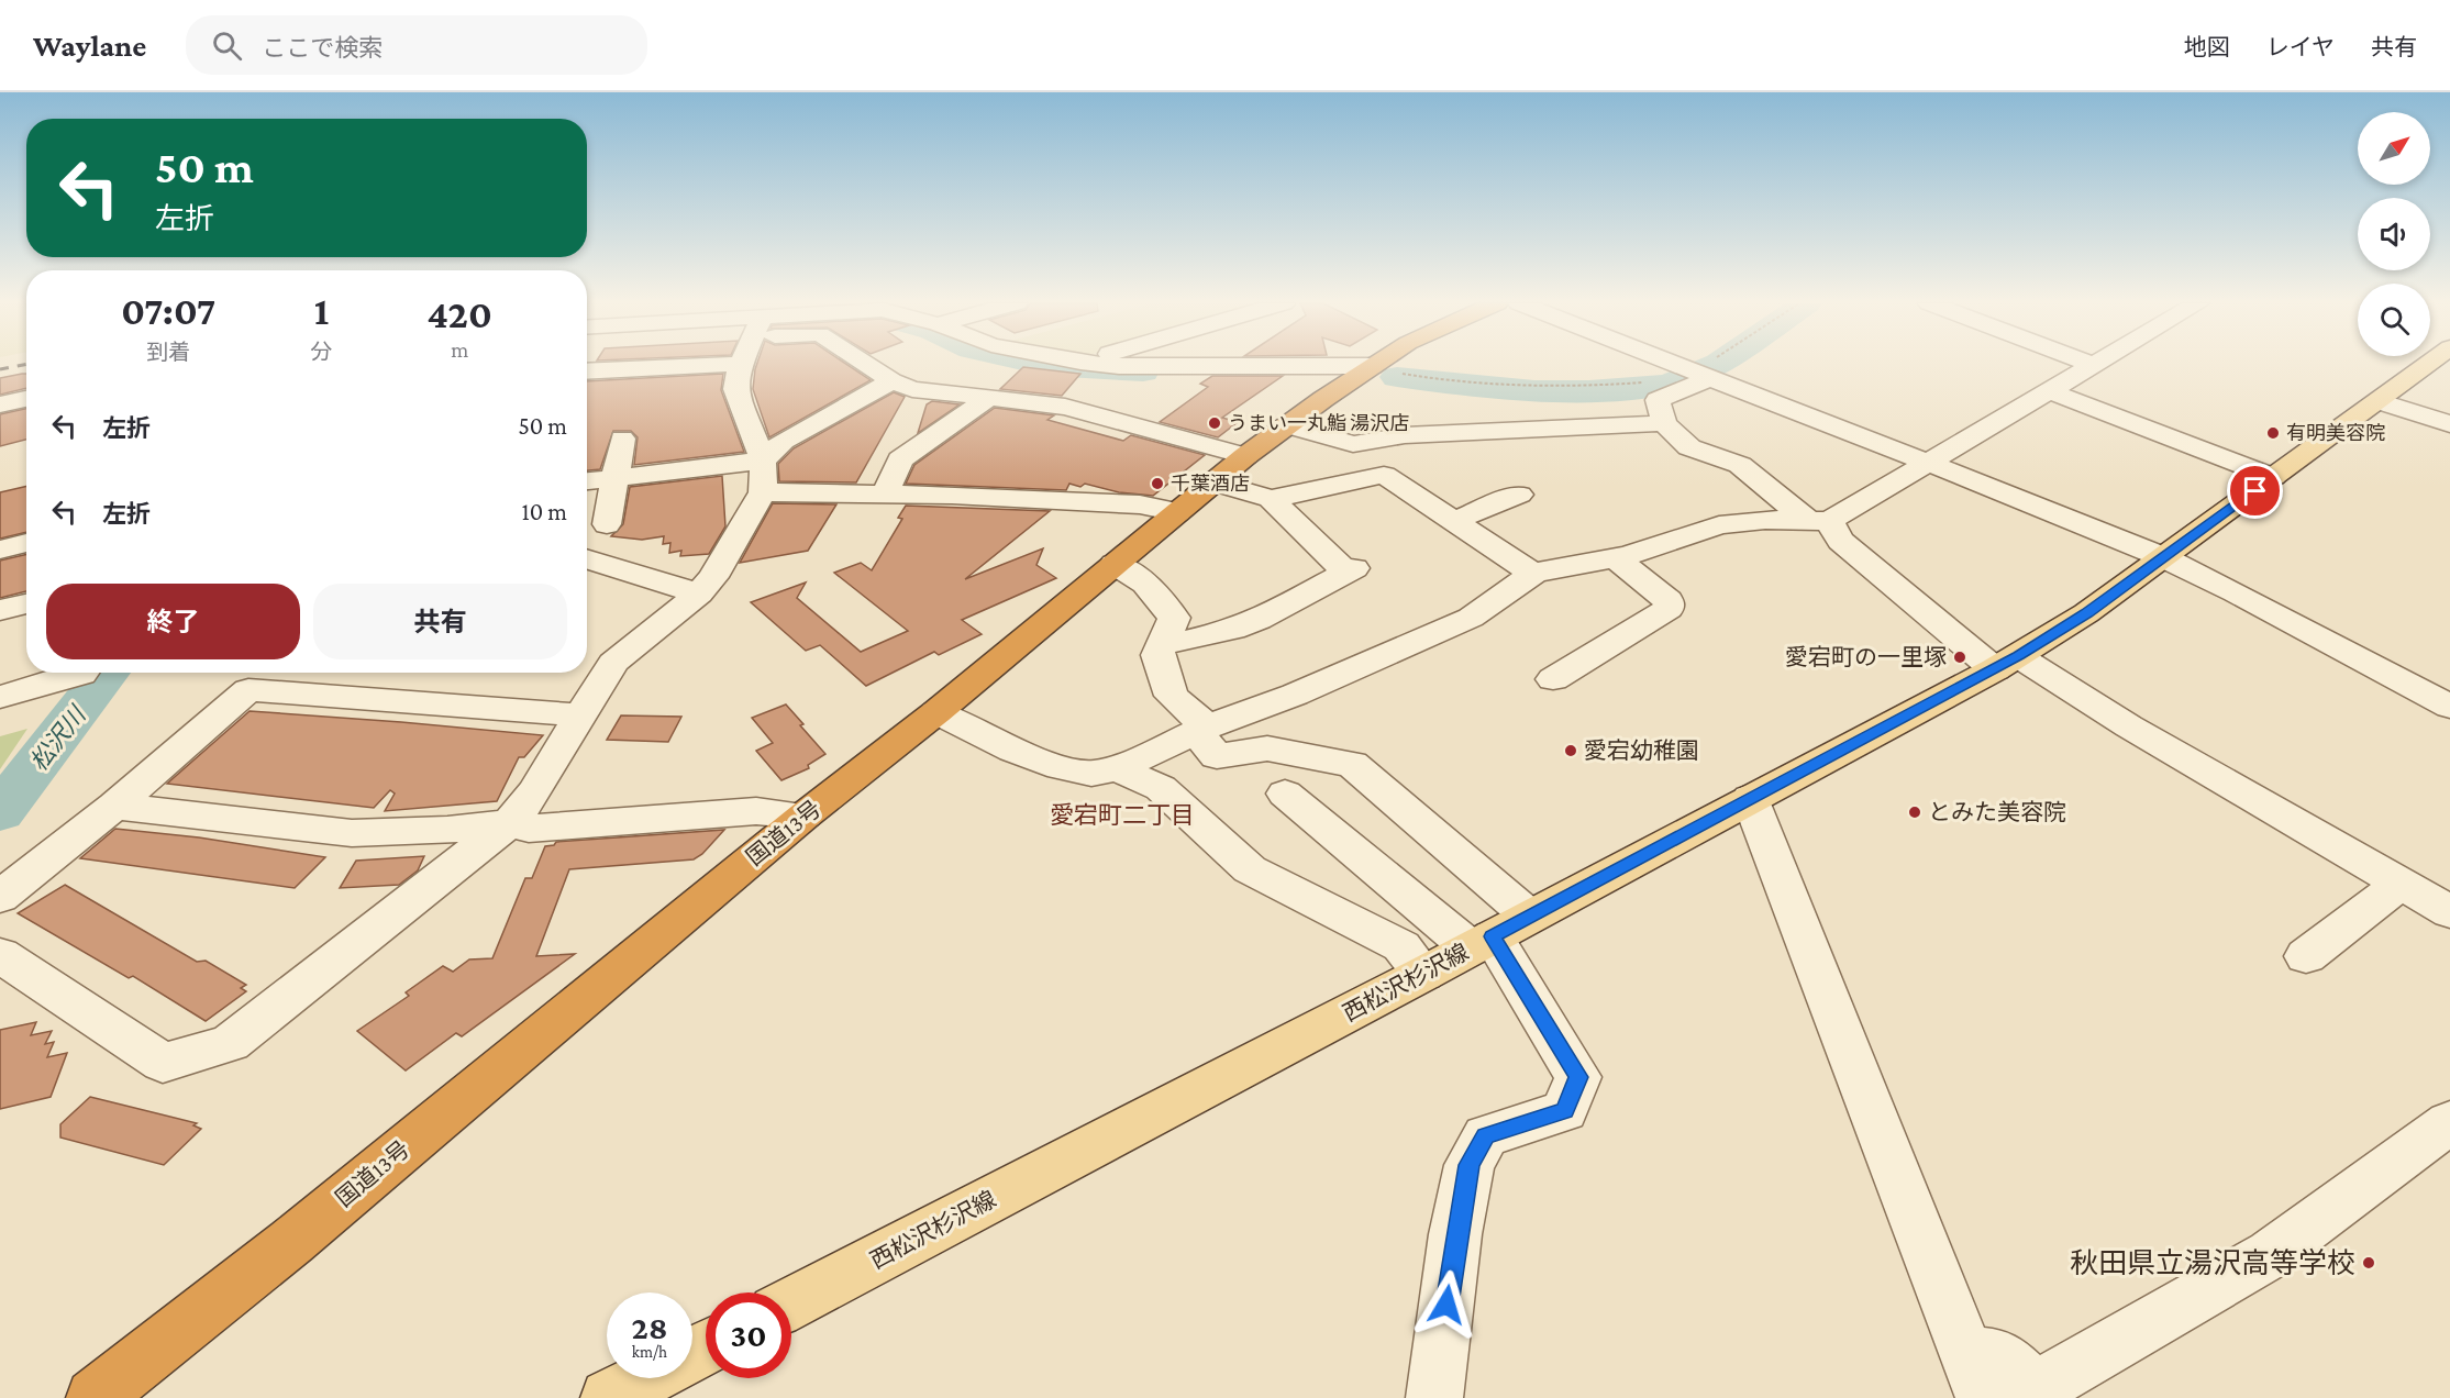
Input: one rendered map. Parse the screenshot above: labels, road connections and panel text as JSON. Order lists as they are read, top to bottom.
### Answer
{
  "streets": {
    "highway": ["国道13号"],
    "main road": ["西松沢杉沢線"]
  },
  "districts": ["愛宕町二丁目"],
  "water": ["松沢川"],
  "places": [
    "うまい一丸鮨 湯沢店",
    "有明美容院",
    "千葉酒店",
    "愛宕町の一里塚",
    "愛宕幼稚園",
    "とみた美容院",
    "秋田県立湯沢高等学校"
  ],
  "north": "top right",
  "page": {
    "header": "Waylane",
    "search": "ここで検索",
    "nav": ["地図", "レイヤ", "共有"],
    "turn": ["50 m", "左折"],
    "eta": [
      "07:07",
      "到着",
      "1",
      "分",
      "420",
      "m"
    ],
    "list": [
      {
        "name": "左折",
        "value": "50 m"
      },
      {
        "name": "左折",
        "value": "10 m"
      }
    ],
    "buttons": ["終了", "共有"],
    "speed": "28 km/h",
    "limit": "30"
  }
}
